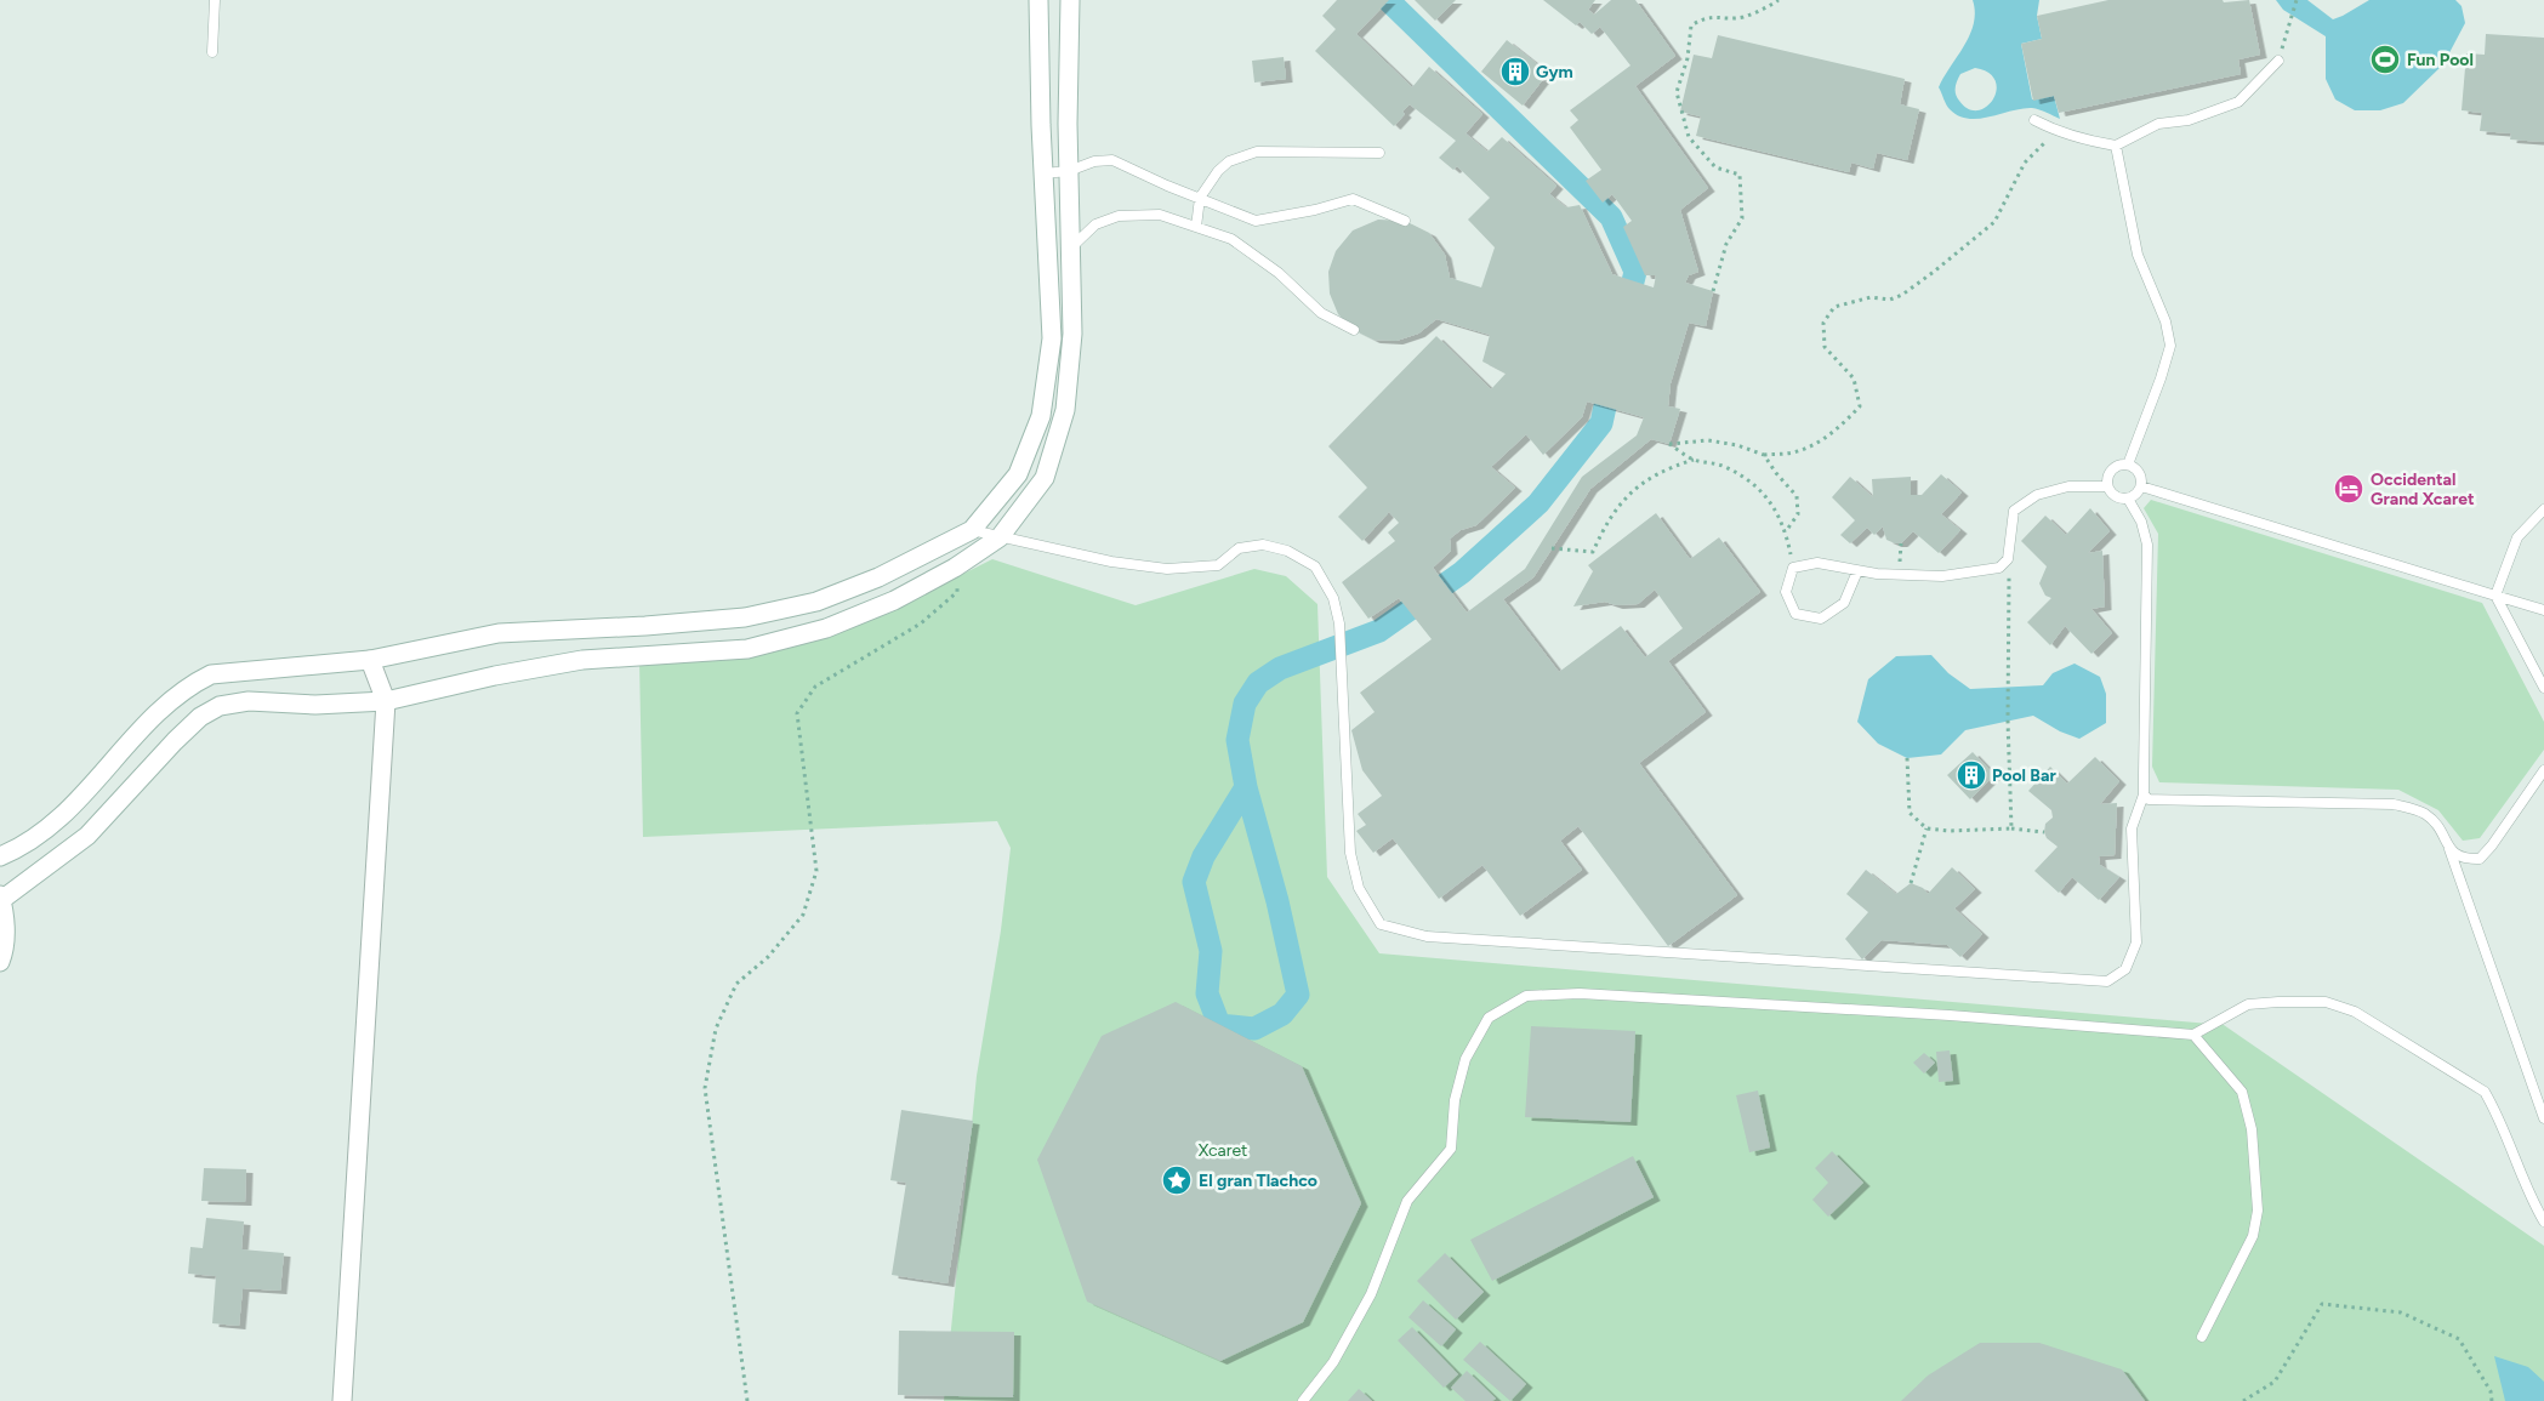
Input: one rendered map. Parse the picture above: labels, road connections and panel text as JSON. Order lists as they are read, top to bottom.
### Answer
{
  "parks": ["Xcaret"],
  "places": {
    "sports": ["Fun Pool"],
    "building": ["Gym", "Pool Bar"],
    "hotel": ["Occidental Grand Xcaret"],
    "place": ["El gran Tlachco"]
  }
}
